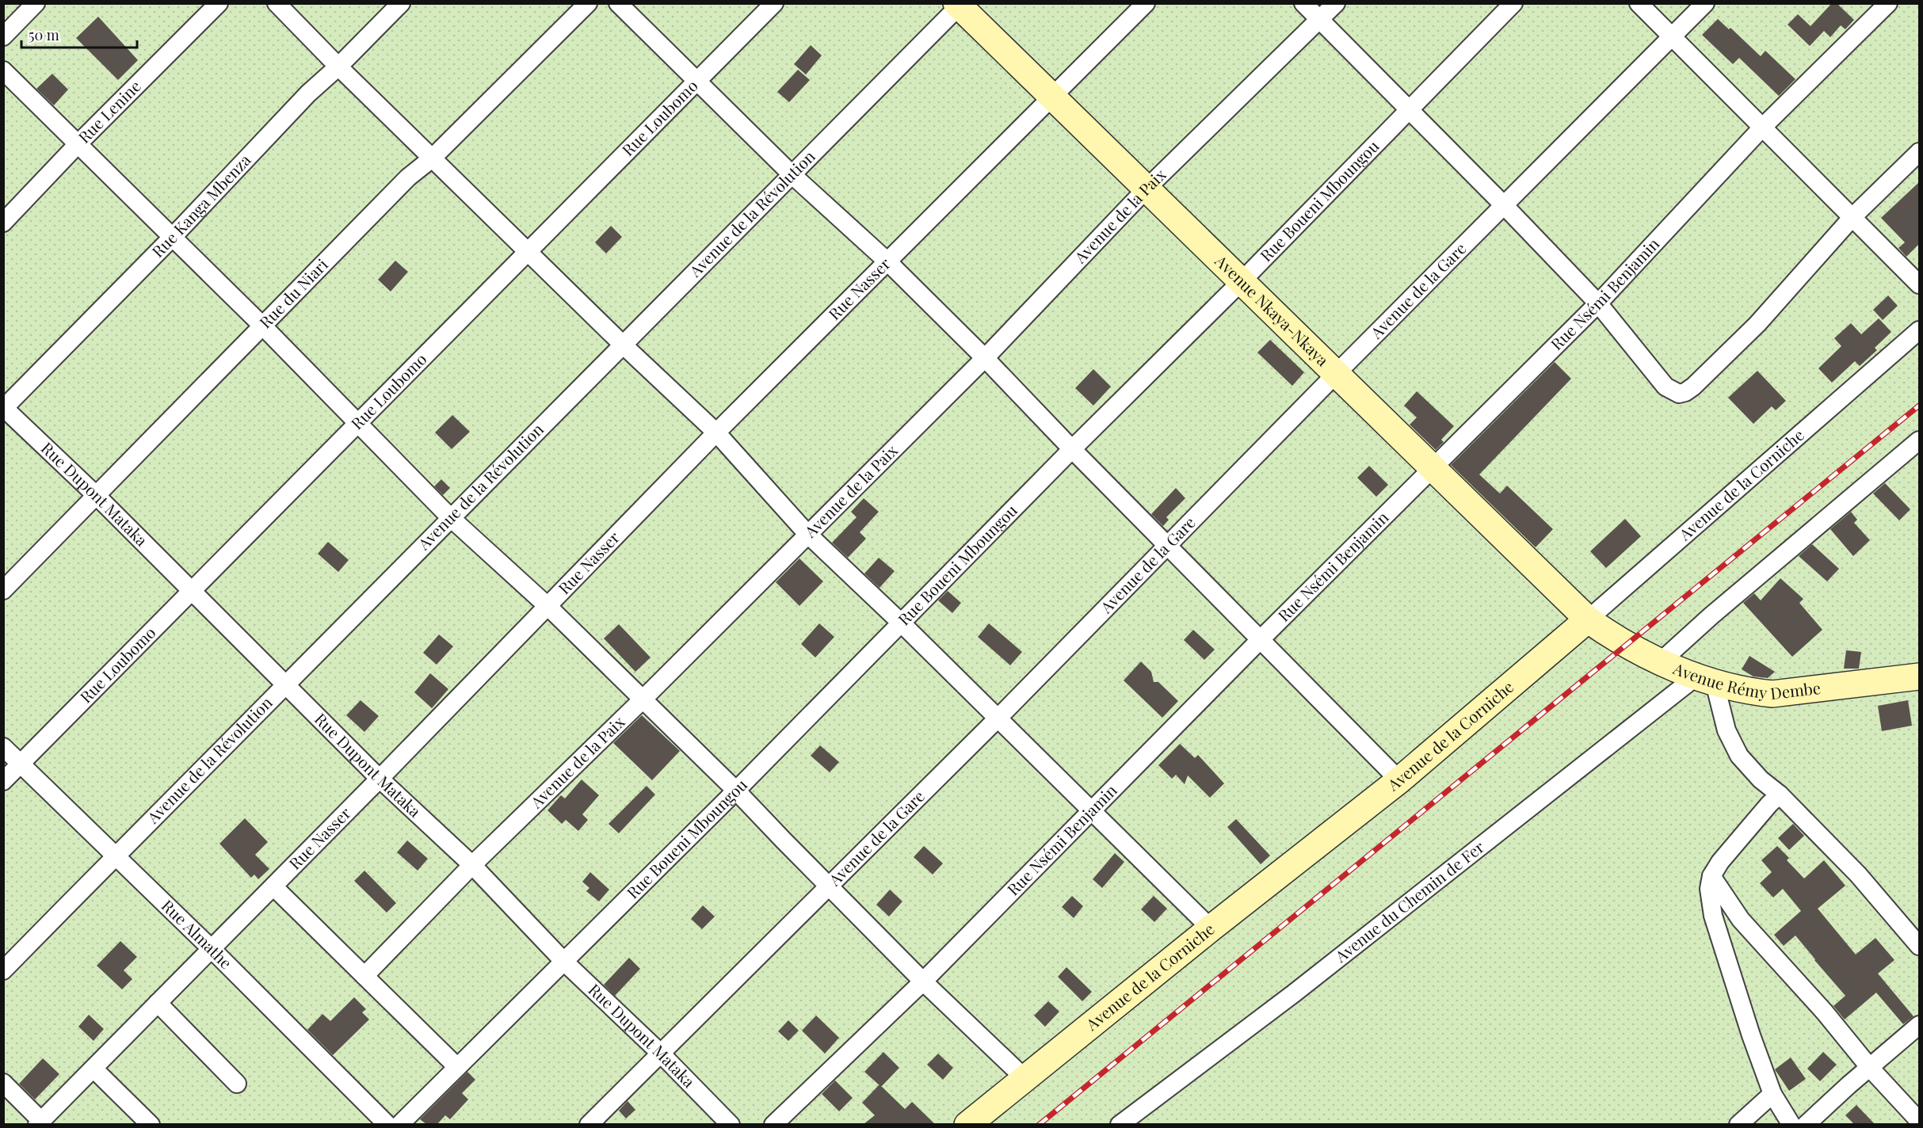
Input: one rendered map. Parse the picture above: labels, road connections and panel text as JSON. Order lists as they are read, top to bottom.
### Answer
{
  "streets": {
    "street": [
      "Rue Lenine",
      "Rue Loubomo",
      "Rue Boueni Mboungou",
      "Rue Kanga Mbenza",
      "Avenue de la Révolution",
      "Avenue de la Paix",
      "Rue Nasser",
      "Avenue de la Gare",
      "Rue Nsémi Benjamin",
      "Rue du Niari",
      "Avenue Nkaya-Nkaya",
      "Avenue de la Corniche",
      "Rue Dupont Mataka",
      "Avenue Rémy Dembe",
      "Avenue du Chemin de Fer",
      "Rue Almathe"
    ]
  },
  "crossings": [
    ["Rue Loubomo", "Rue Dupont Mataka"],
    ["Rue Loubomo", "Rue Almathe"],
    ["Rue Boueni Mboungou", "Avenue Nkaya-Nkaya"],
    ["Rue Boueni Mboungou", "Rue Dupont Mataka"],
    ["Rue Kanga Mbenza", "Rue Dupont Mataka"],
    ["Avenue de la Révolution", "Avenue Nkaya-Nkaya"],
    ["Avenue de la Révolution", "Rue Dupont Mataka"],
    ["Avenue de la Révolution", "Rue Almathe"],
    ["Avenue de la Paix", "Avenue Nkaya-Nkaya"],
    ["Avenue de la Paix", "Rue Dupont Mataka"],
    ["Rue Nasser", "Avenue Nkaya-Nkaya"],
    ["Rue Nasser", "Rue Dupont Mataka"],
    ["Rue Nasser", "Rue Almathe"],
    ["Avenue de la Gare", "Avenue Nkaya-Nkaya"],
    ["Avenue de la Gare", "Rue Dupont Mataka"],
    ["Rue Nsémi Benjamin", "Avenue Nkaya-Nkaya"],
    ["Rue du Niari", "Rue Dupont Mataka"],
    ["Avenue Nkaya-Nkaya", "Avenue de la Corniche"],
    ["Avenue Nkaya-Nkaya", "Avenue Rémy Dembe"],
    ["Avenue de la Corniche", "Avenue Rémy Dembe"],
    ["Avenue Rémy Dembe", "Avenue du Chemin de Fer"]
  ],
  "scale_bar": "50 m"
}
